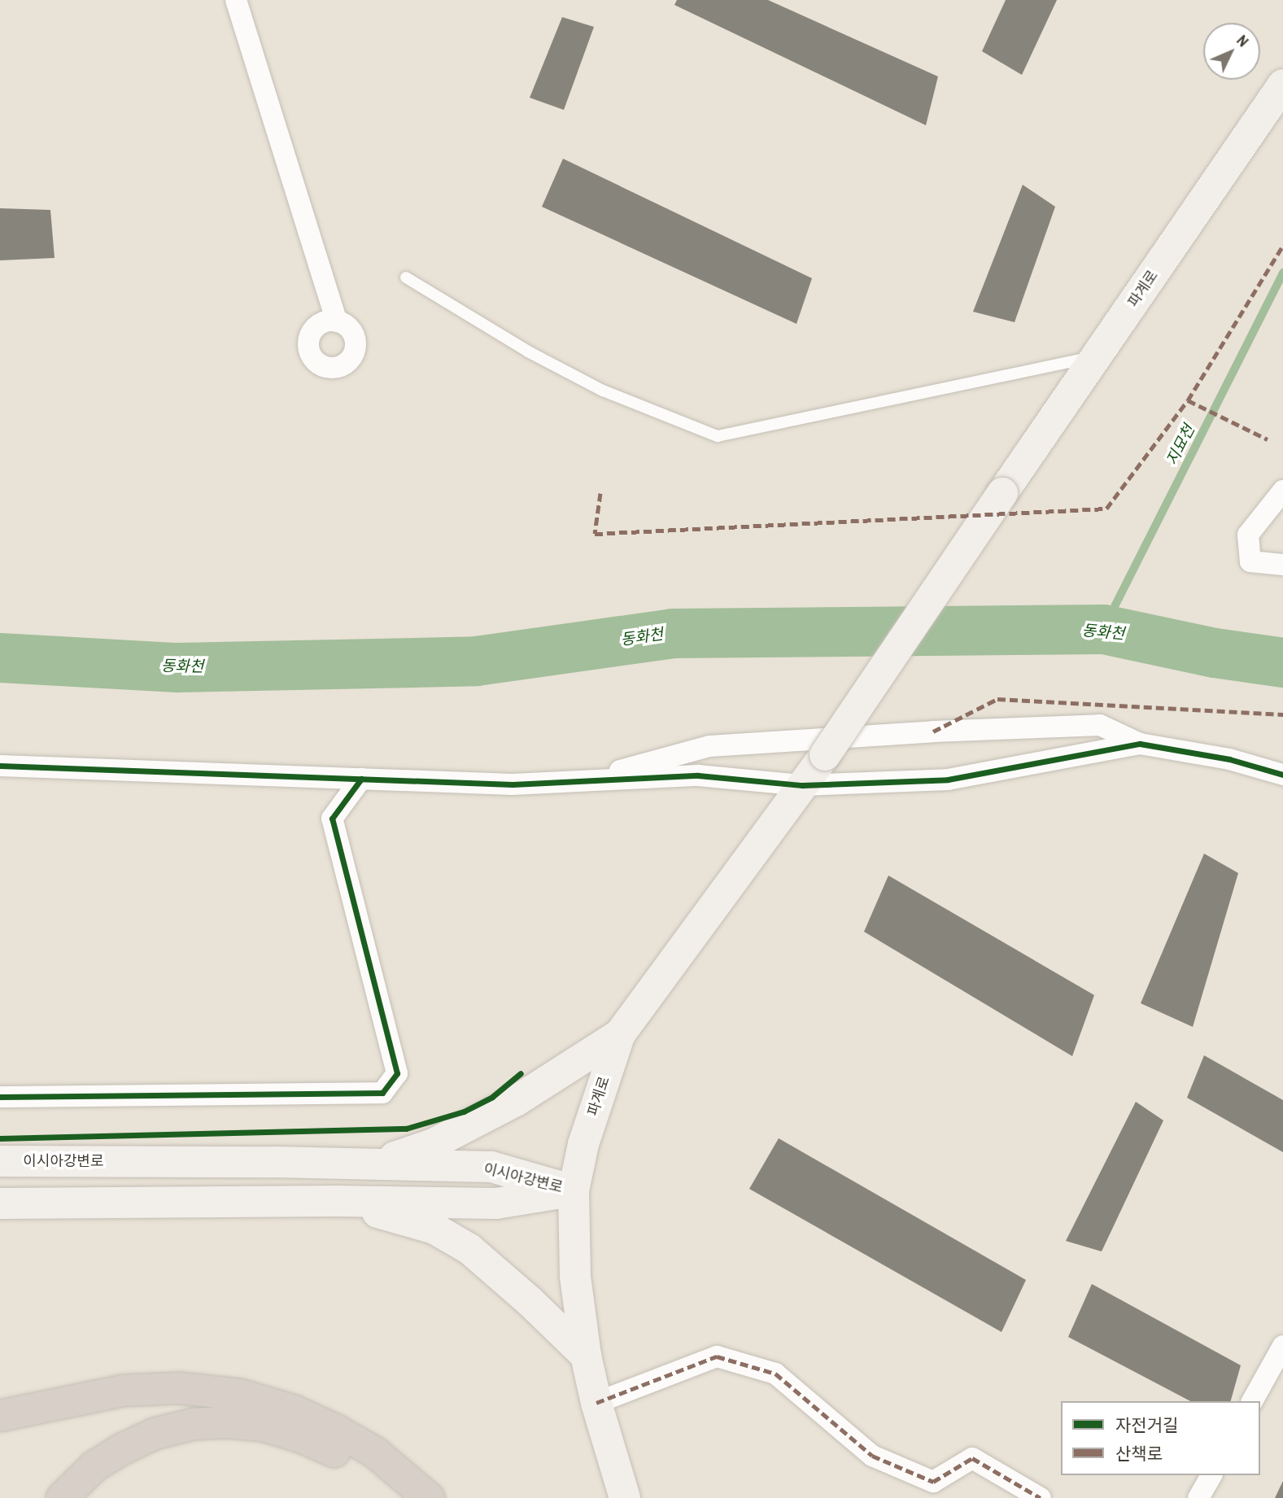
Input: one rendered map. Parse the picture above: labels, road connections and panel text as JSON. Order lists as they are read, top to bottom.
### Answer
{
  "streets": {
    "main road": ["파계로", "이시아강변로"]
  },
  "crossings": [
    ["파계로", "이시아강변로"]
  ],
  "water": ["지묘천", "동화천"],
  "legend": ["자전거길", "산책로"],
  "north": "top right"
}
